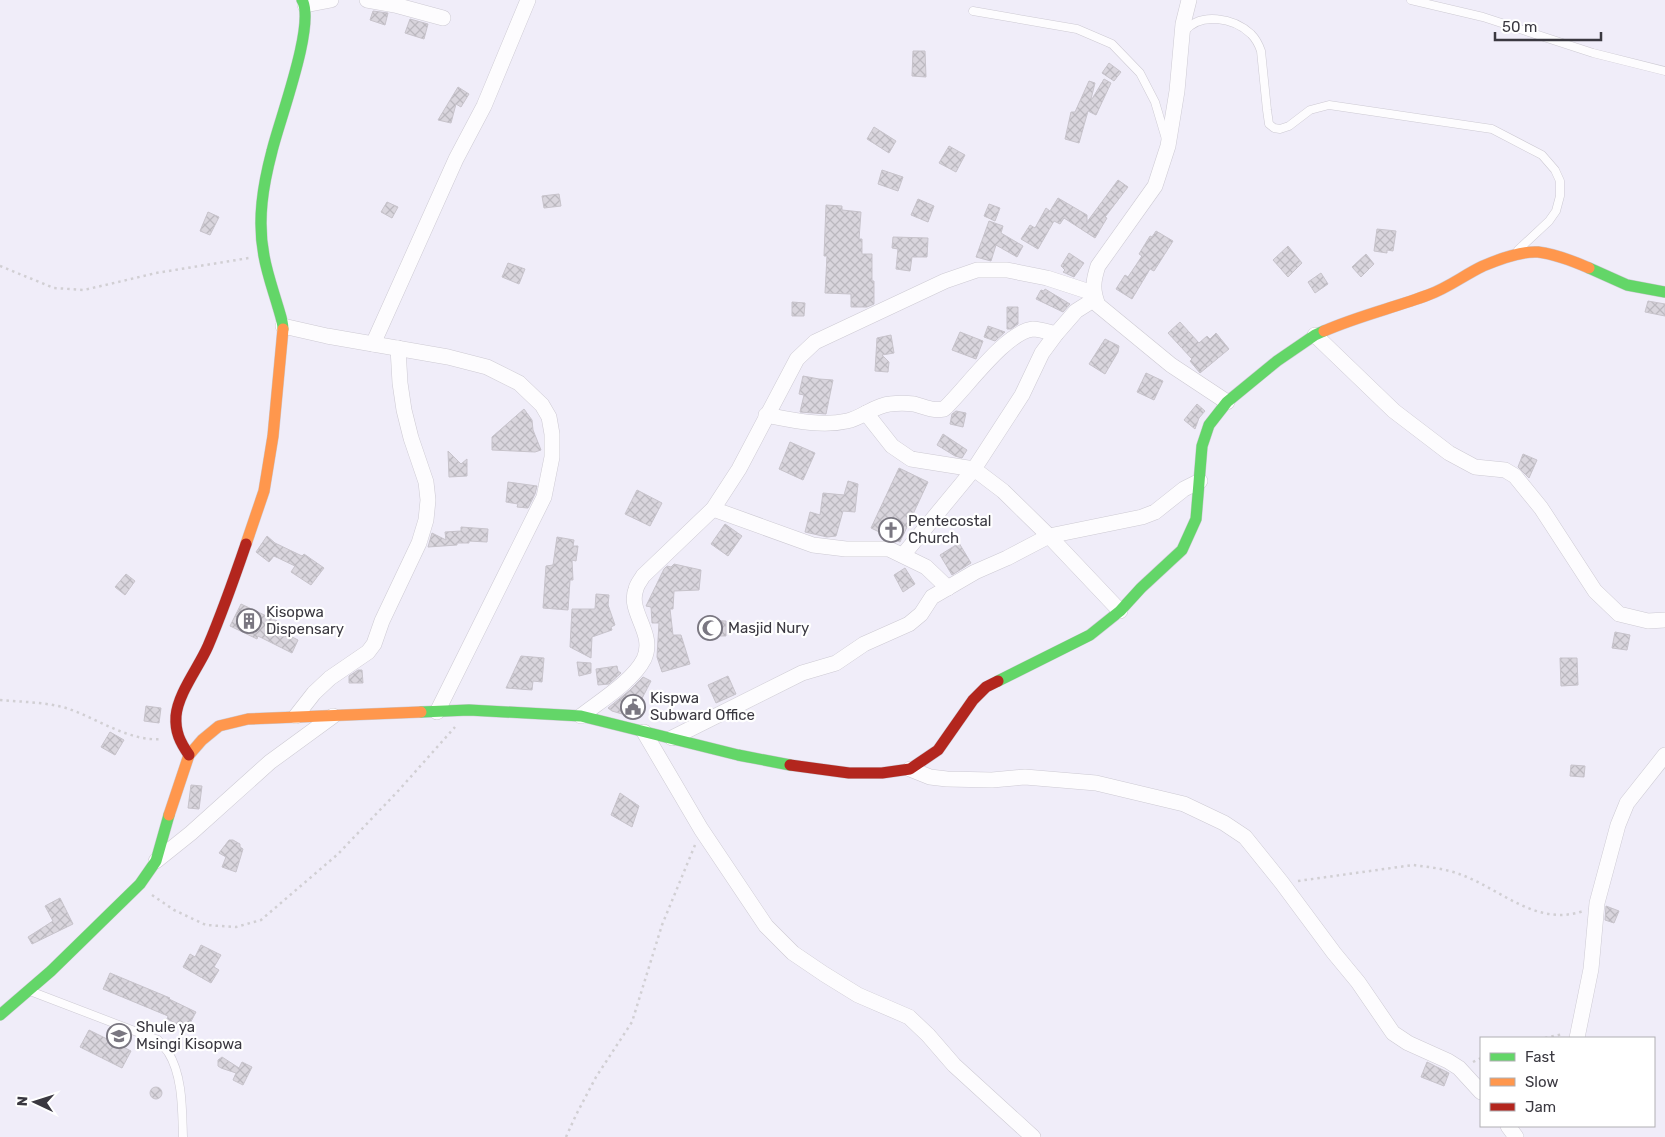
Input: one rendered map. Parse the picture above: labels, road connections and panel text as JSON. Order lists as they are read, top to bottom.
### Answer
{
  "places": {
    "church": ["Pentecostal Church"],
    "building": ["Kisopwa Dispensary"],
    "mosque": ["Masjid Nury"],
    "public building": ["Kispwa Subward Office"],
    "school or university": ["Shule ya Msingi Kisopwa"]
  },
  "legend": ["Fast", "Slow", "Jam"],
  "scale_bar": "50 m",
  "north": "left"
}
